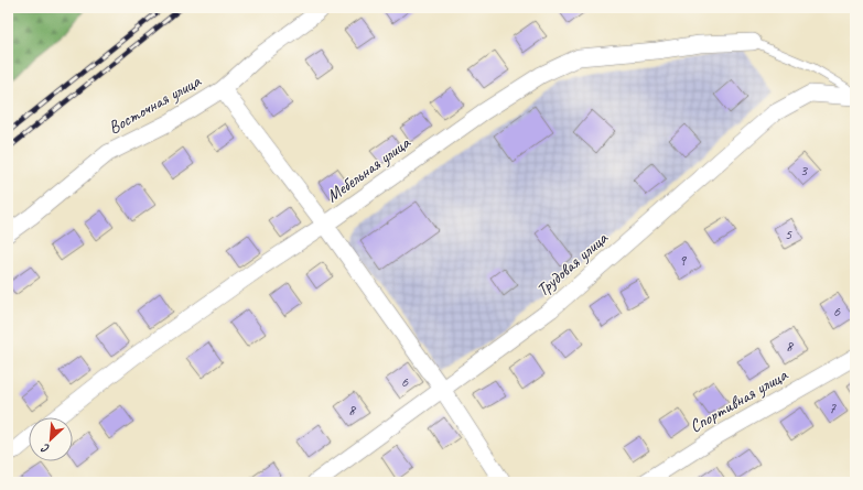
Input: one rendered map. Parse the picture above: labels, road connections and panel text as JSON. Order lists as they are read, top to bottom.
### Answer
{
  "streets": {
    "street": [
      "Восточная улица",
      "Мебельная улица",
      "Трудовая улица",
      "Спортивная улица"
    ]
  },
  "house_numbers": [
    "3",
    "5",
    "9",
    "6",
    "8",
    "6",
    "7",
    "8"
  ],
  "north": "bottom left"
}
